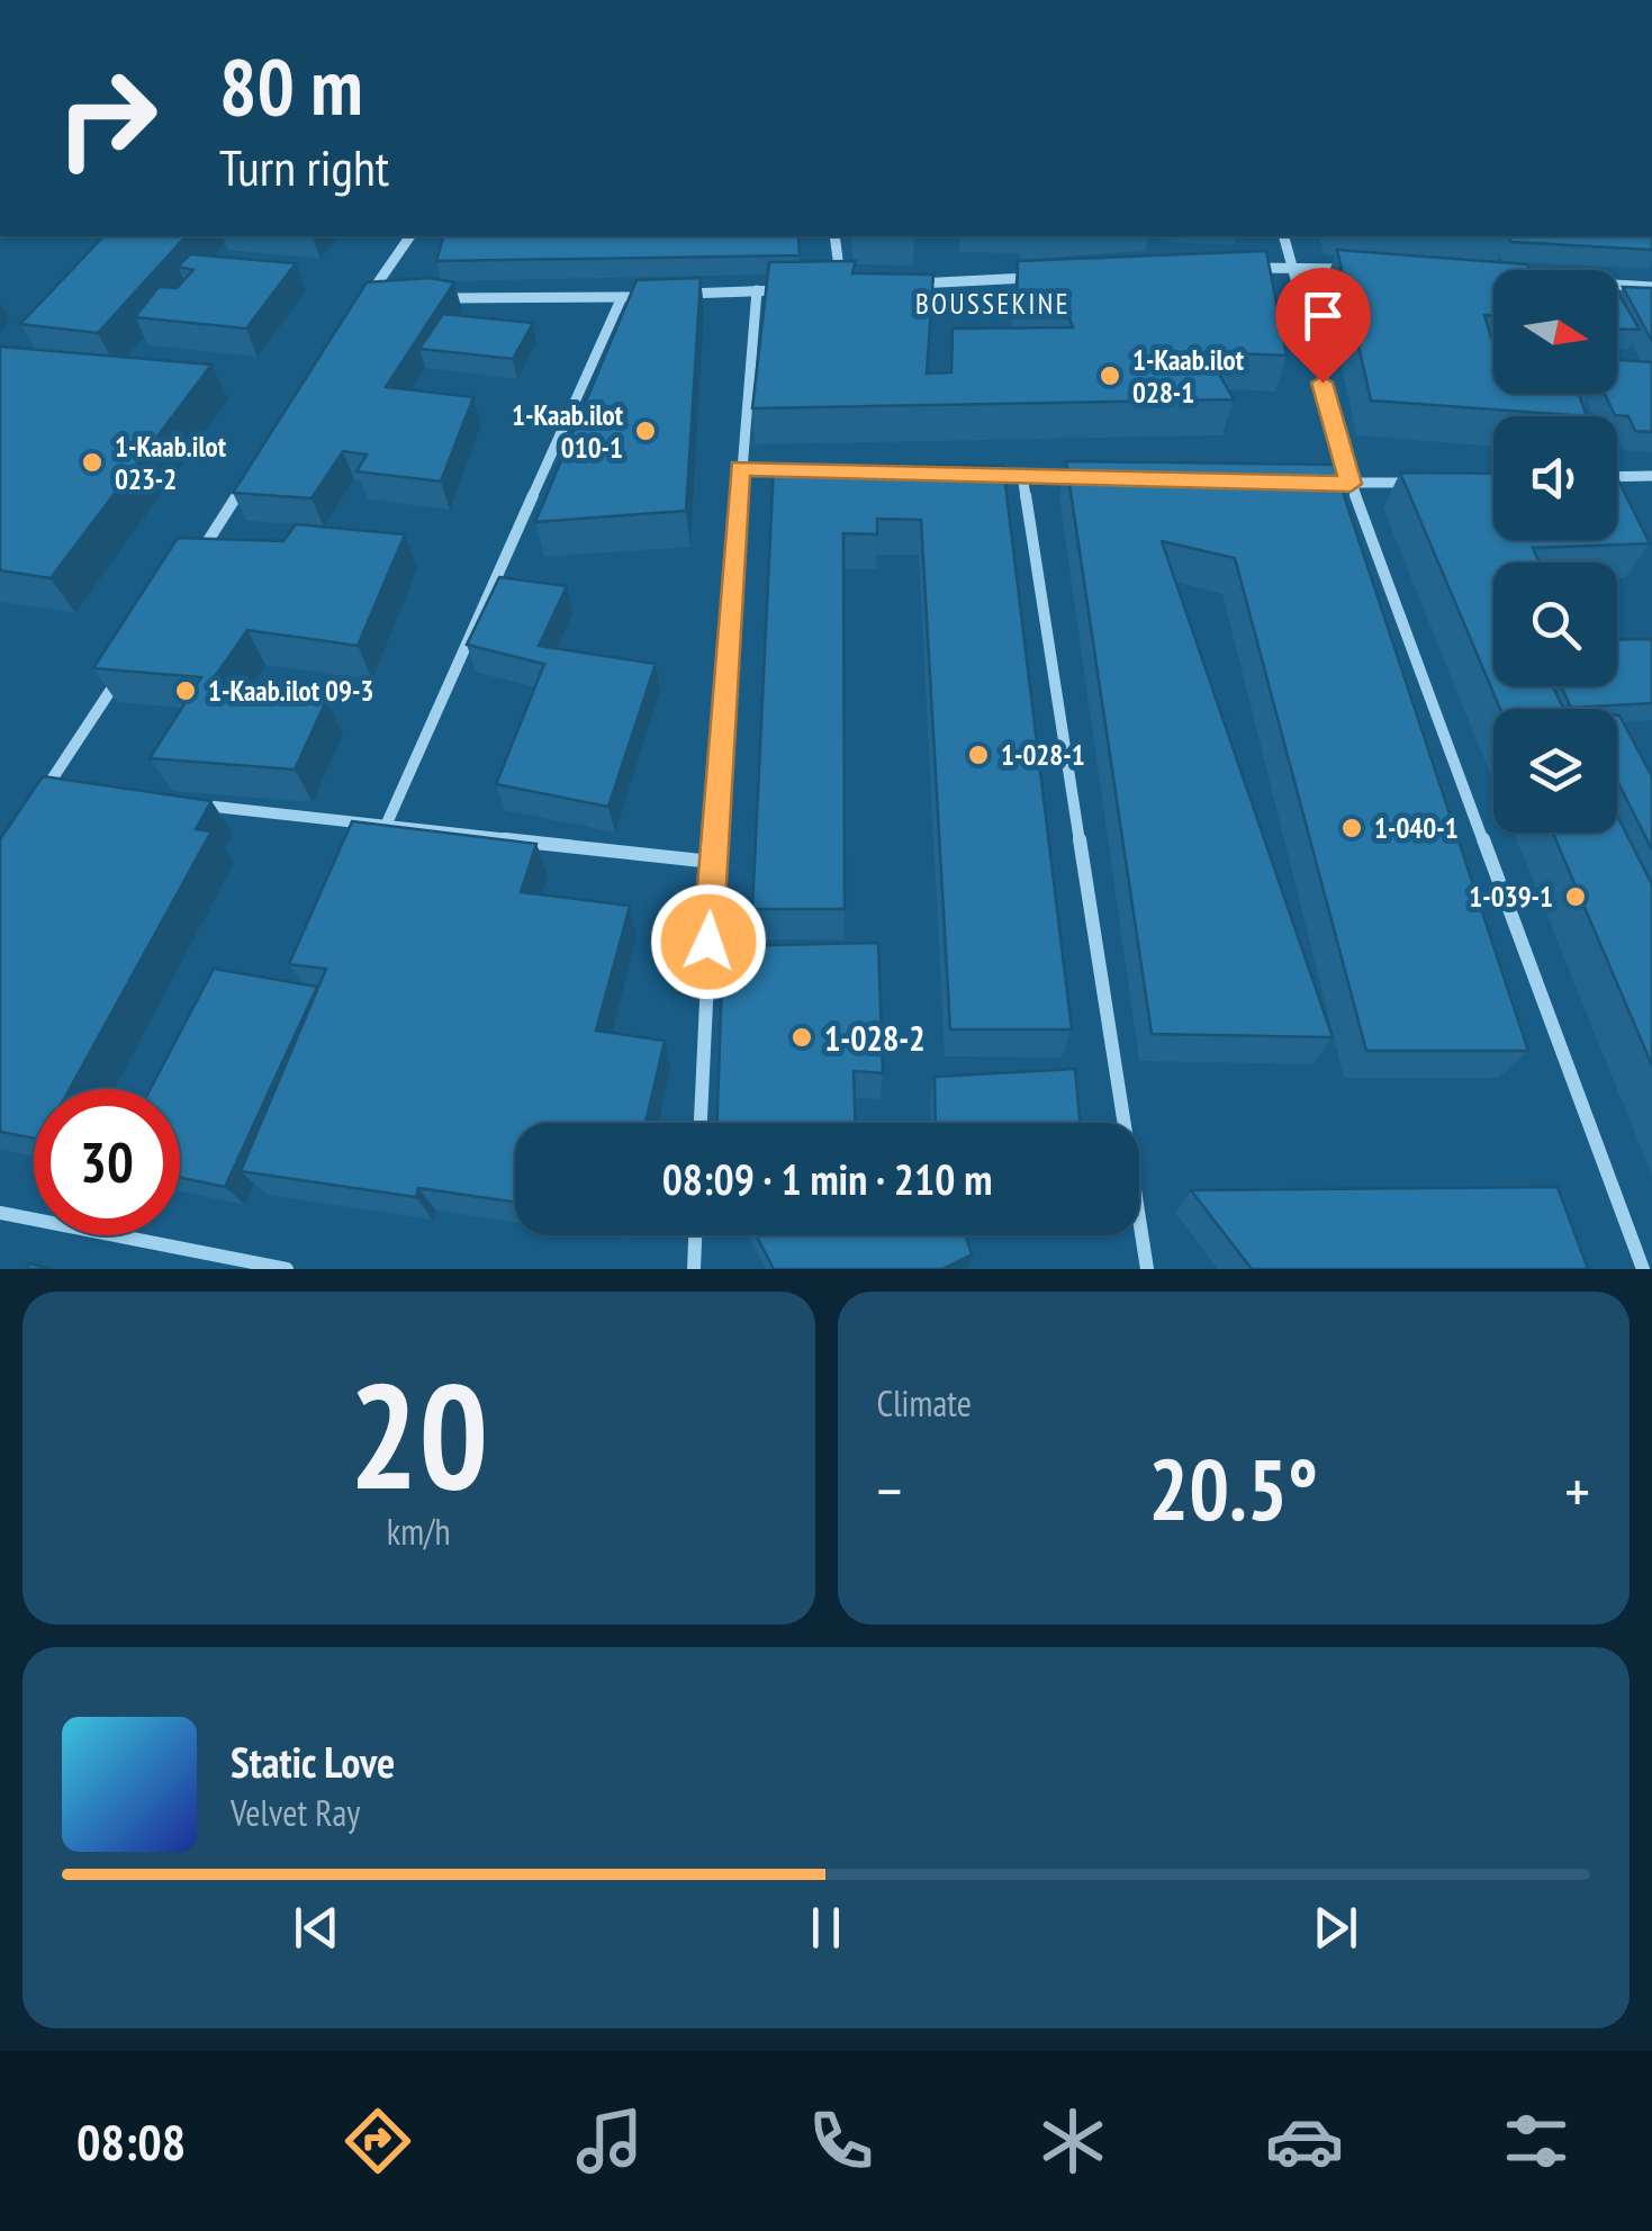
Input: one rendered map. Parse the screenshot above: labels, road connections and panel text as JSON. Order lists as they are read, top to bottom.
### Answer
{
  "districts": ["BOUSSEKINE"],
  "places": [
    "1-Kaab.ilot 028-1",
    "1-Kaab.ilot 010-1",
    "1-Kaab.ilot 023-2",
    "1-Kaab.ilot 09-3",
    "1-028-1",
    "1-040-1",
    "1-039-1",
    "1-028-2"
  ],
  "north": "right",
  "page": {
    "turn": ["80 m", "Turn right"],
    "limit": "30",
    "trip": "08:09 · 1 min · 210 m",
    "tile": [
      ["20", "km/h"],
      "Climate"
    ],
    "heat": ["−", "20.5°", "+"],
    "song": ["Static Love", "Velvet Ray"],
    "tabs": "08:08"
  }
}
